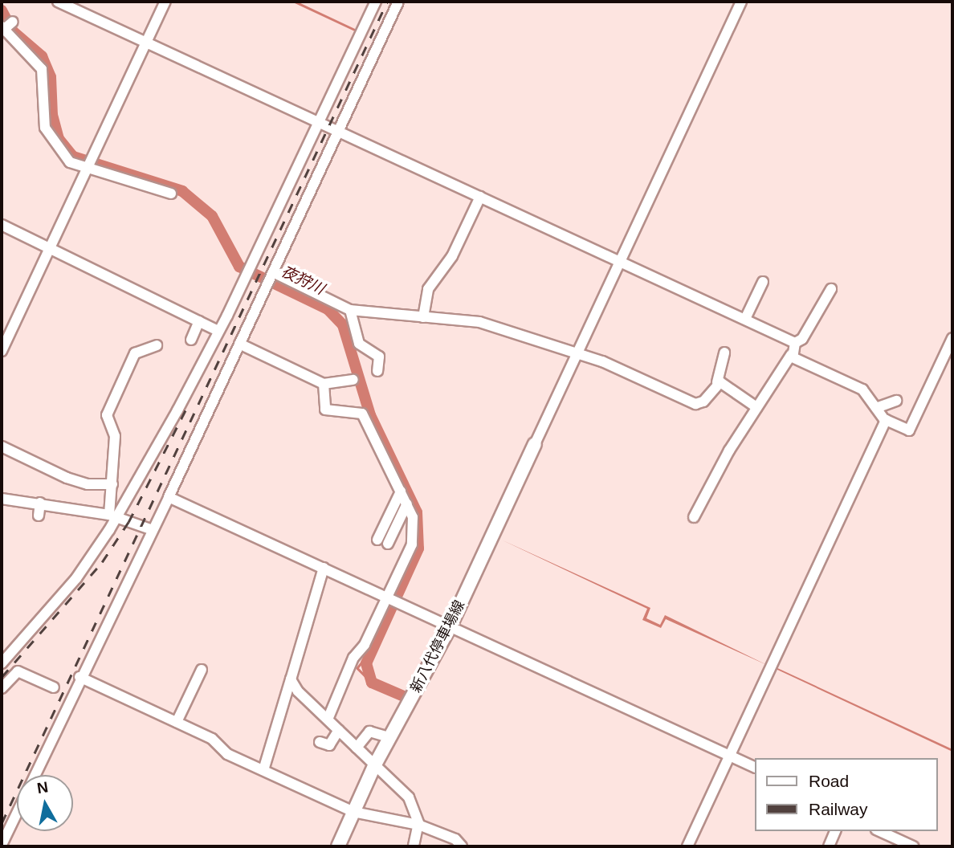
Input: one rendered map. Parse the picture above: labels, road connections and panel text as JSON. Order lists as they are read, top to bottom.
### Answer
{
  "streets": {
    "main road": ["新八代停車場線"]
  },
  "water": ["夜狩川"],
  "legend": ["Road", "Railway"],
  "north": "top"
}
